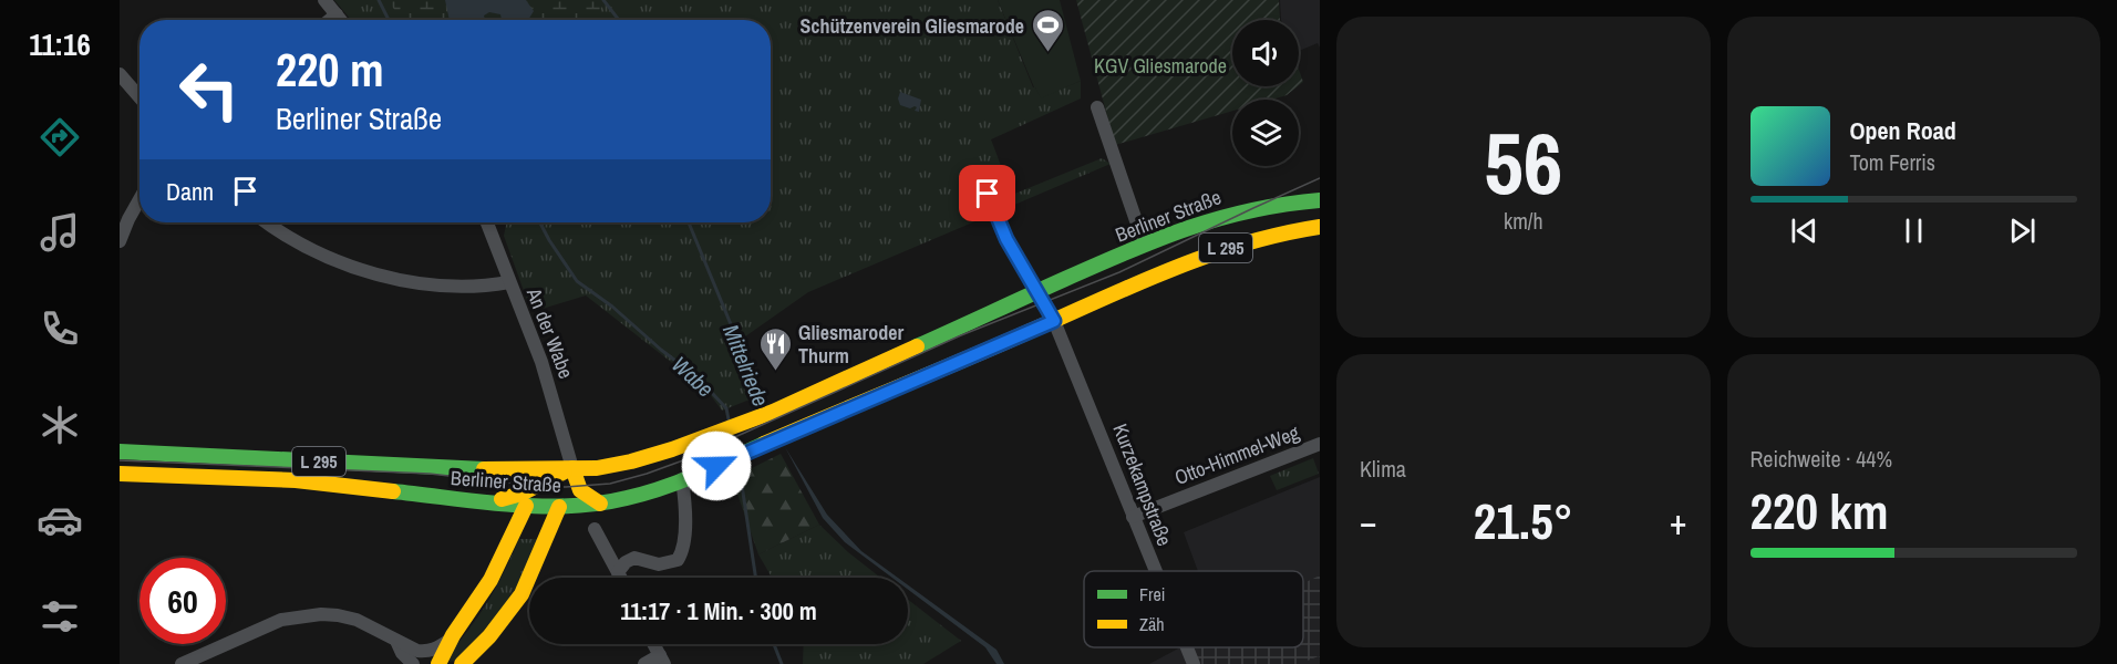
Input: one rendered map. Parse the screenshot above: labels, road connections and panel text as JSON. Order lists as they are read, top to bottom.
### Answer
{
  "streets": {
    "main road": ["Berliner Straße", "L 295"],
    "street": ["An der Wabe", "Otto-Himmel-Weg", "Kurzekampstraße"]
  },
  "crossings": [
    ["Berliner Straße", "An der Wabe"],
    ["Berliner Straße", "Kurzekampstraße"],
    ["Otto-Himmel-Weg", "Kurzekampstraße"]
  ],
  "water": ["Mittelriede", "Wabe"],
  "parks": ["KGV Gliesmarode"],
  "places": {
    "sports": ["Schützenverein Gliesmarode"],
    "restaurant": ["Gliesmaroder Thurm"]
  },
  "legend": ["Frei", "Zäh"],
  "page": {
    "tabs": "11:16",
    "tile": [
      ["56", "km/h"],
      "Klima",
      ["Reichweite · 44%", "220 km"]
    ],
    "turn": ["220 m", "Berliner Straße"],
    "song": ["Open Road", "Tom Ferris"],
    "then": "Dann",
    "heat": ["−", "21.5°", "+"],
    "limit": "60",
    "trip": "11:17 · 1 Min. · 300 m"
  }
}
